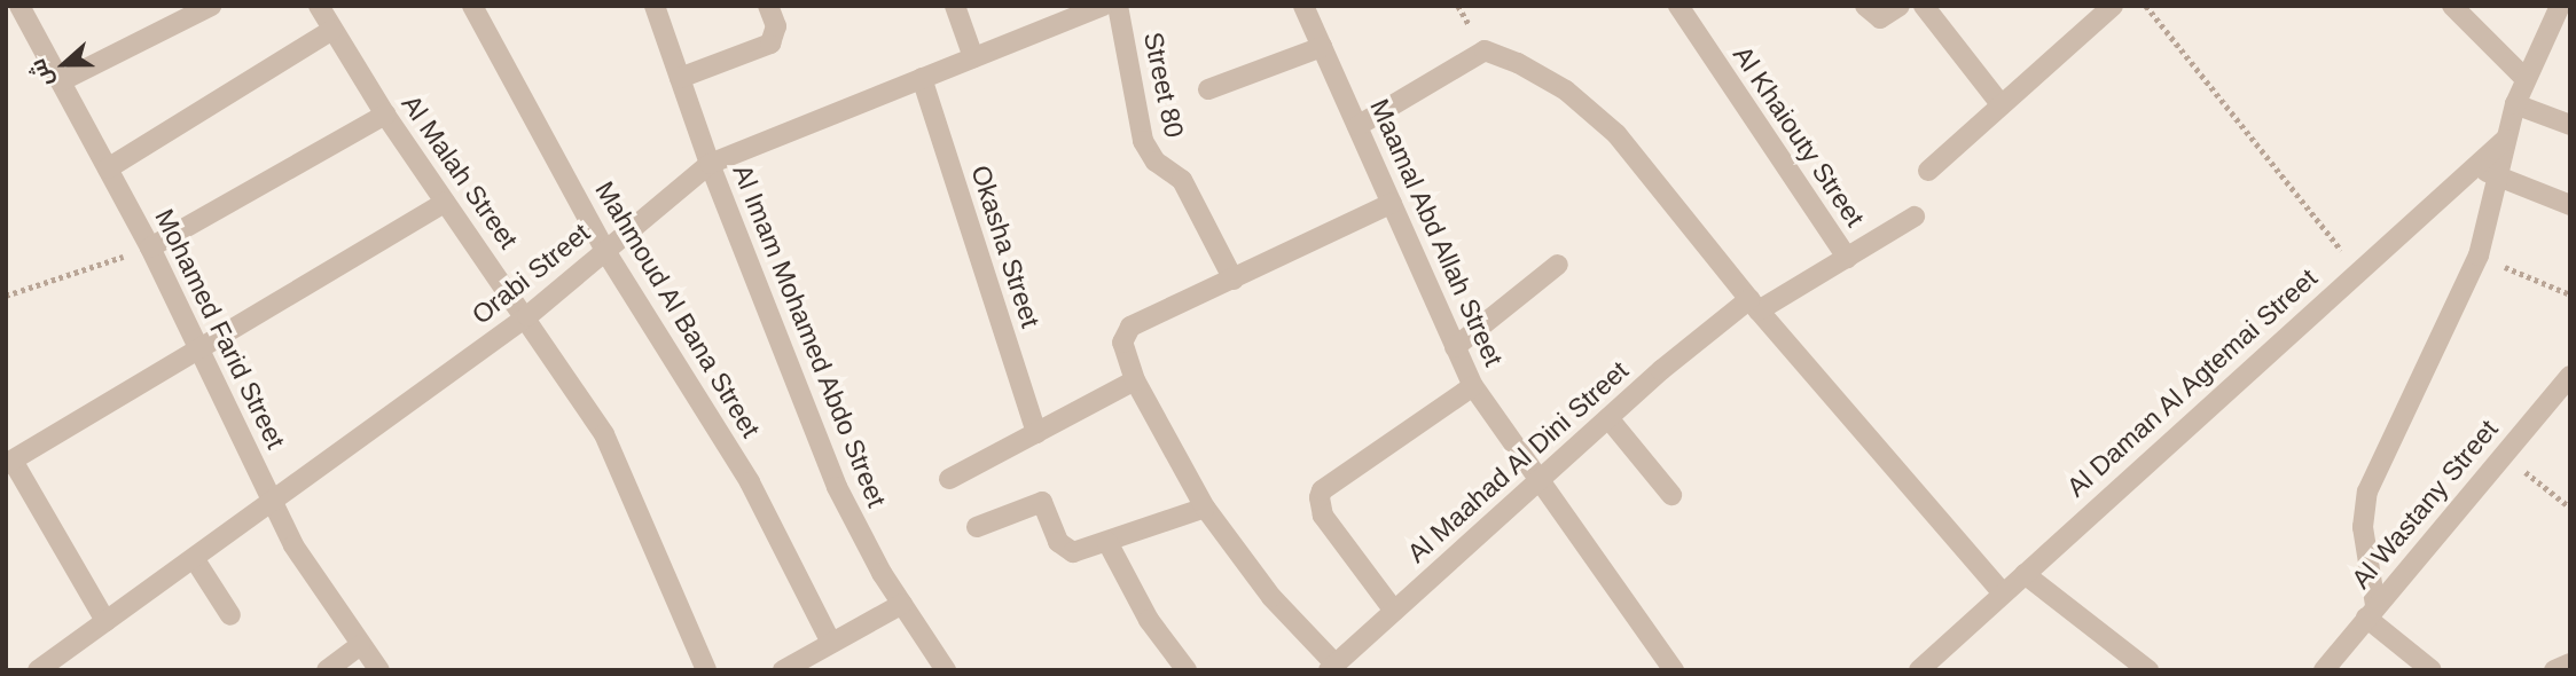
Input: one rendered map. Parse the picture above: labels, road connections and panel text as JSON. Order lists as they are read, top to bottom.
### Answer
{
  "streets": {
    "street": [
      "Street 80",
      "Al Khaiouty Street",
      "Al Malah Street",
      "Maamal Abd Allah Street",
      "Okasha Street",
      "Orabi Street",
      "Mahmoud Al Bana Street",
      "Mohamed Farid Street",
      "Al Imam Mohamed Abdo Street",
      "Al Daman Al Agtemai Street",
      "Al Maahad Al Dini Street",
      "Al Wastany Street"
    ]
  },
  "crossings": [
    ["Al Khaiouty Street", "Al Maahad Al Dini Street"],
    ["Al Malah Street", "Orabi Street"],
    ["Maamal Abd Allah Street", "Al Maahad Al Dini Street"],
    ["Okasha Street", "Orabi Street"],
    ["Orabi Street", "Mahmoud Al Bana Street"],
    ["Orabi Street", "Mohamed Farid Street"],
    ["Orabi Street", "Al Imam Mohamed Abdo Street"]
  ],
  "north": "left"
}
